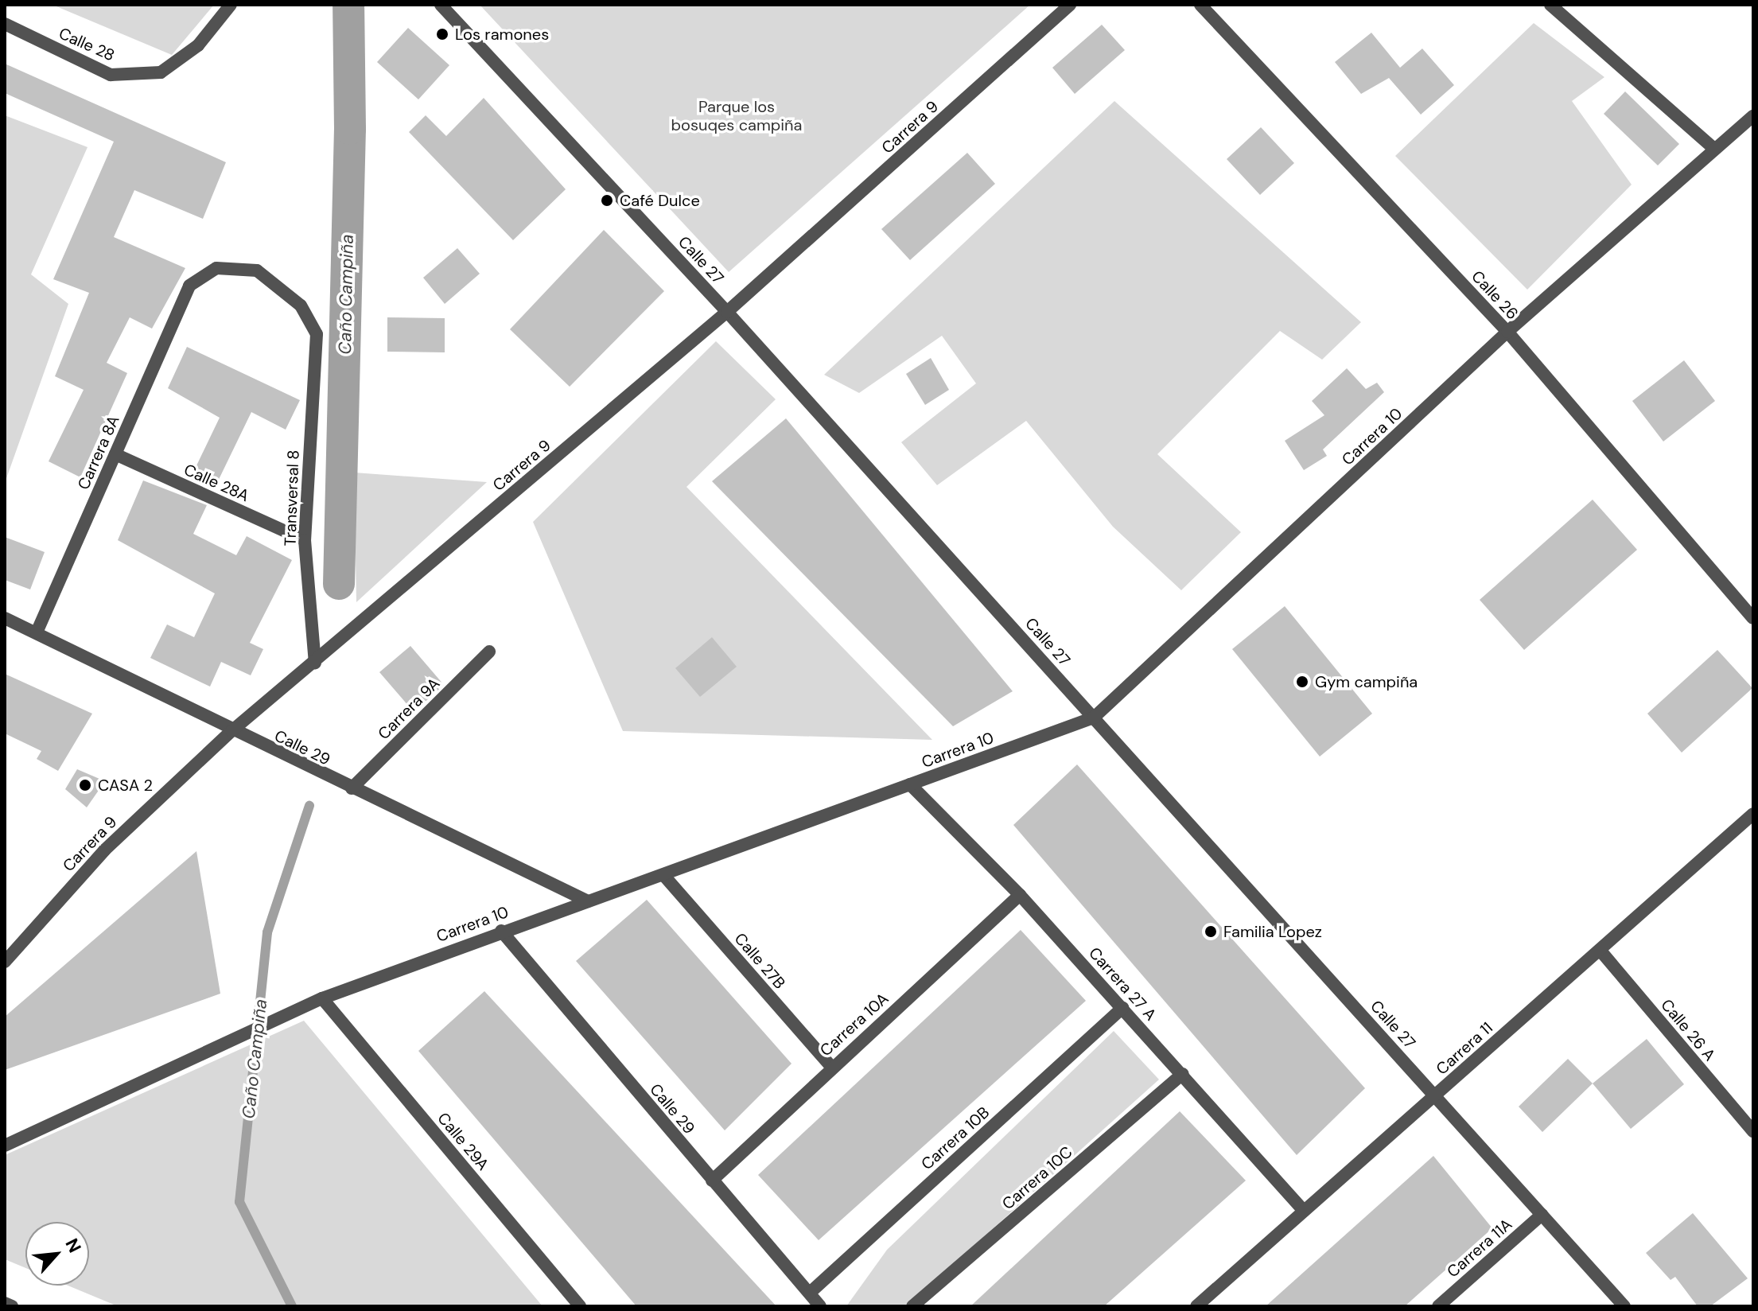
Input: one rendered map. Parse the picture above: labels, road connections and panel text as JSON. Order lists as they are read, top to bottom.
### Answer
{
  "streets": {
    "street": [
      "Calle 28",
      "Carrera 9",
      "Calle 27",
      "Calle 26",
      "Carrera 10",
      "Carrera 8A",
      "Calle 28A",
      "Transversal 8",
      "Carrera 9A",
      "Calle 29",
      "Calle 27B",
      "Carrera 27 A",
      "Carrera 10A",
      "Calle 26 A",
      "Carrera 11",
      "Carrera 10B",
      "Calle 29A",
      "Carrera 10C",
      "Carrera 11A"
    ]
  },
  "crossings": [
    ["Carrera 9", "Calle 27"],
    ["Carrera 9", "Transversal 8"],
    ["Carrera 9", "Calle 29"],
    ["Calle 27", "Carrera 10"],
    ["Calle 27", "Carrera 11"],
    ["Calle 27", "Carrera 11A"],
    ["Calle 26", "Carrera 10"],
    ["Carrera 10", "Calle 29"],
    ["Carrera 10", "Calle 27B"],
    ["Carrera 10", "Carrera 27 A"],
    ["Carrera 10", "Calle 29A"],
    ["Carrera 8A", "Calle 28A"],
    ["Carrera 8A", "Transversal 8"],
    ["Carrera 8A", "Calle 29"],
    ["Calle 28A", "Transversal 8"],
    ["Carrera 9A", "Calle 29"],
    ["Calle 29", "Carrera 10A"],
    ["Calle 29", "Carrera 10B"],
    ["Calle 27B", "Carrera 10A"],
    ["Carrera 27 A", "Carrera 10A"],
    ["Carrera 27 A", "Carrera 11"],
    ["Carrera 27 A", "Carrera 10B"],
    ["Carrera 27 A", "Carrera 10C"],
    ["Calle 26 A", "Carrera 11"]
  ],
  "water": ["Caño Campiña"],
  "parks": ["Parque los bosuqes campiña"],
  "places": [
    "Los ramones",
    "Café Dulce",
    "Gym campiña",
    "CASA 2",
    "Familia Lopez"
  ],
  "north": "top right"
}
